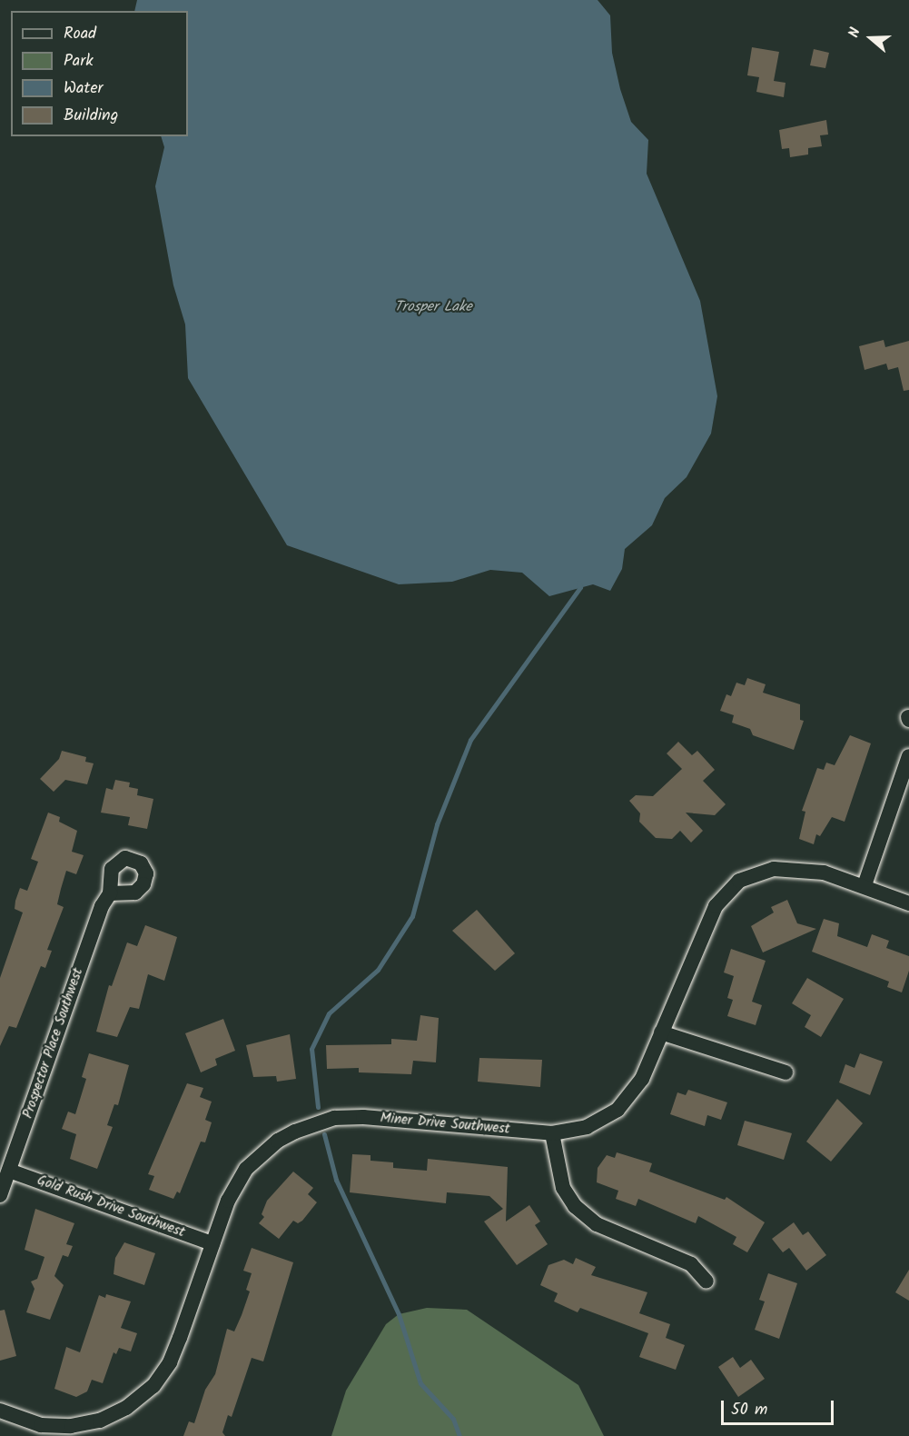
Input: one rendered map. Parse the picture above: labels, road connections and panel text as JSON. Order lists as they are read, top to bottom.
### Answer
{
  "streets": {
    "street": ["Prospector Place Southwest", "Miner Drive Southwest", "Gold Rush Drive Southwest"]
  },
  "crossings": [
    ["Prospector Place Southwest", "Gold Rush Drive Southwest"],
    ["Miner Drive Southwest", "Gold Rush Drive Southwest"]
  ],
  "water": ["Trosper Lake"],
  "legend": [
    "Road",
    "Park",
    "Water",
    "Building"
  ],
  "scale_bar": "50 m",
  "north": "left"
}
